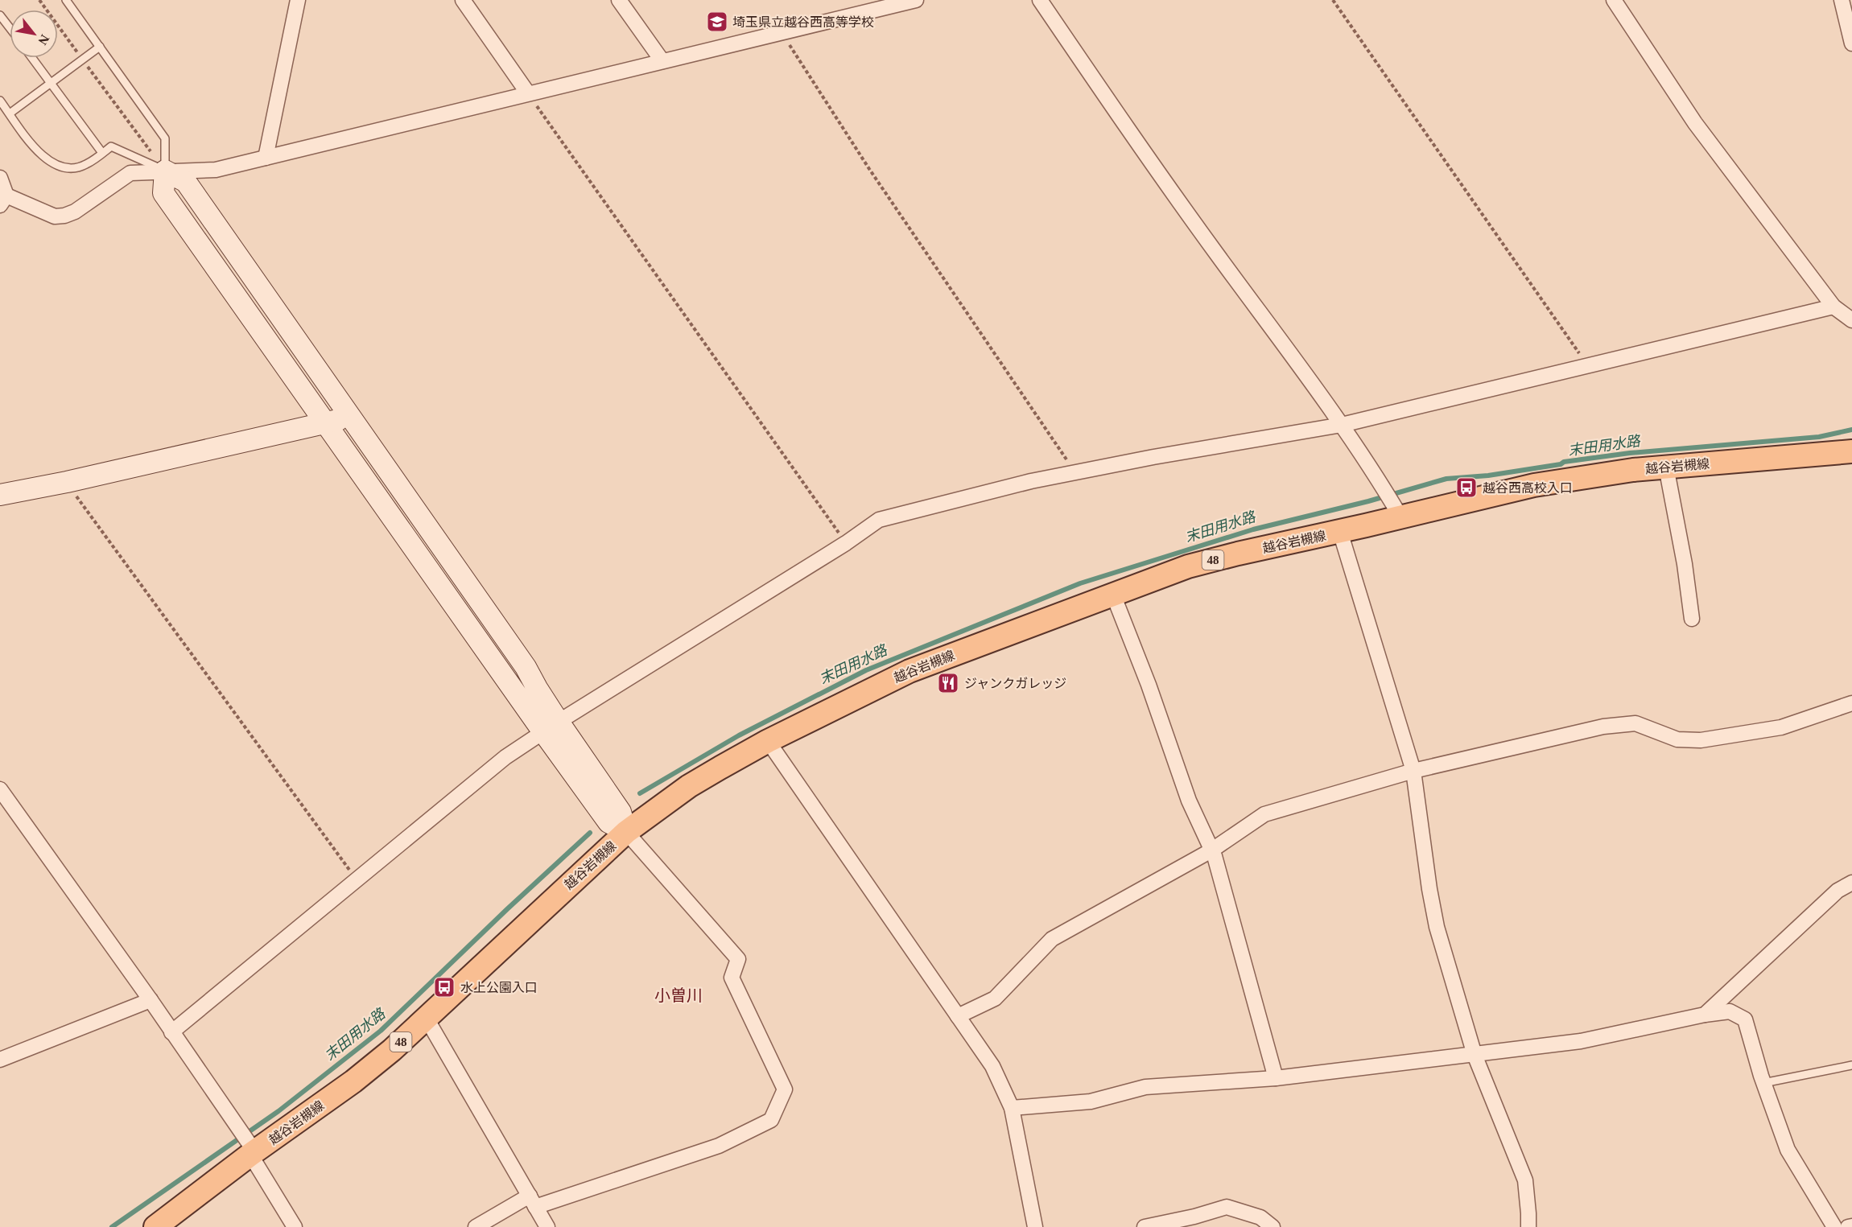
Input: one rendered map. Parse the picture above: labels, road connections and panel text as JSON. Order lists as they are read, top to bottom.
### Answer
{
  "streets": {
    "main road": ["越谷岩槻線", "48"]
  },
  "districts": ["小曽川"],
  "water": ["末田用水路"],
  "places": {
    "school or university": ["埼玉県立越谷西高等学校"],
    "bus stop": ["越谷西高校入口", "水上公園入口"],
    "restaurant": ["ジャンクガレッジ"]
  },
  "north": "bottom right"
}
